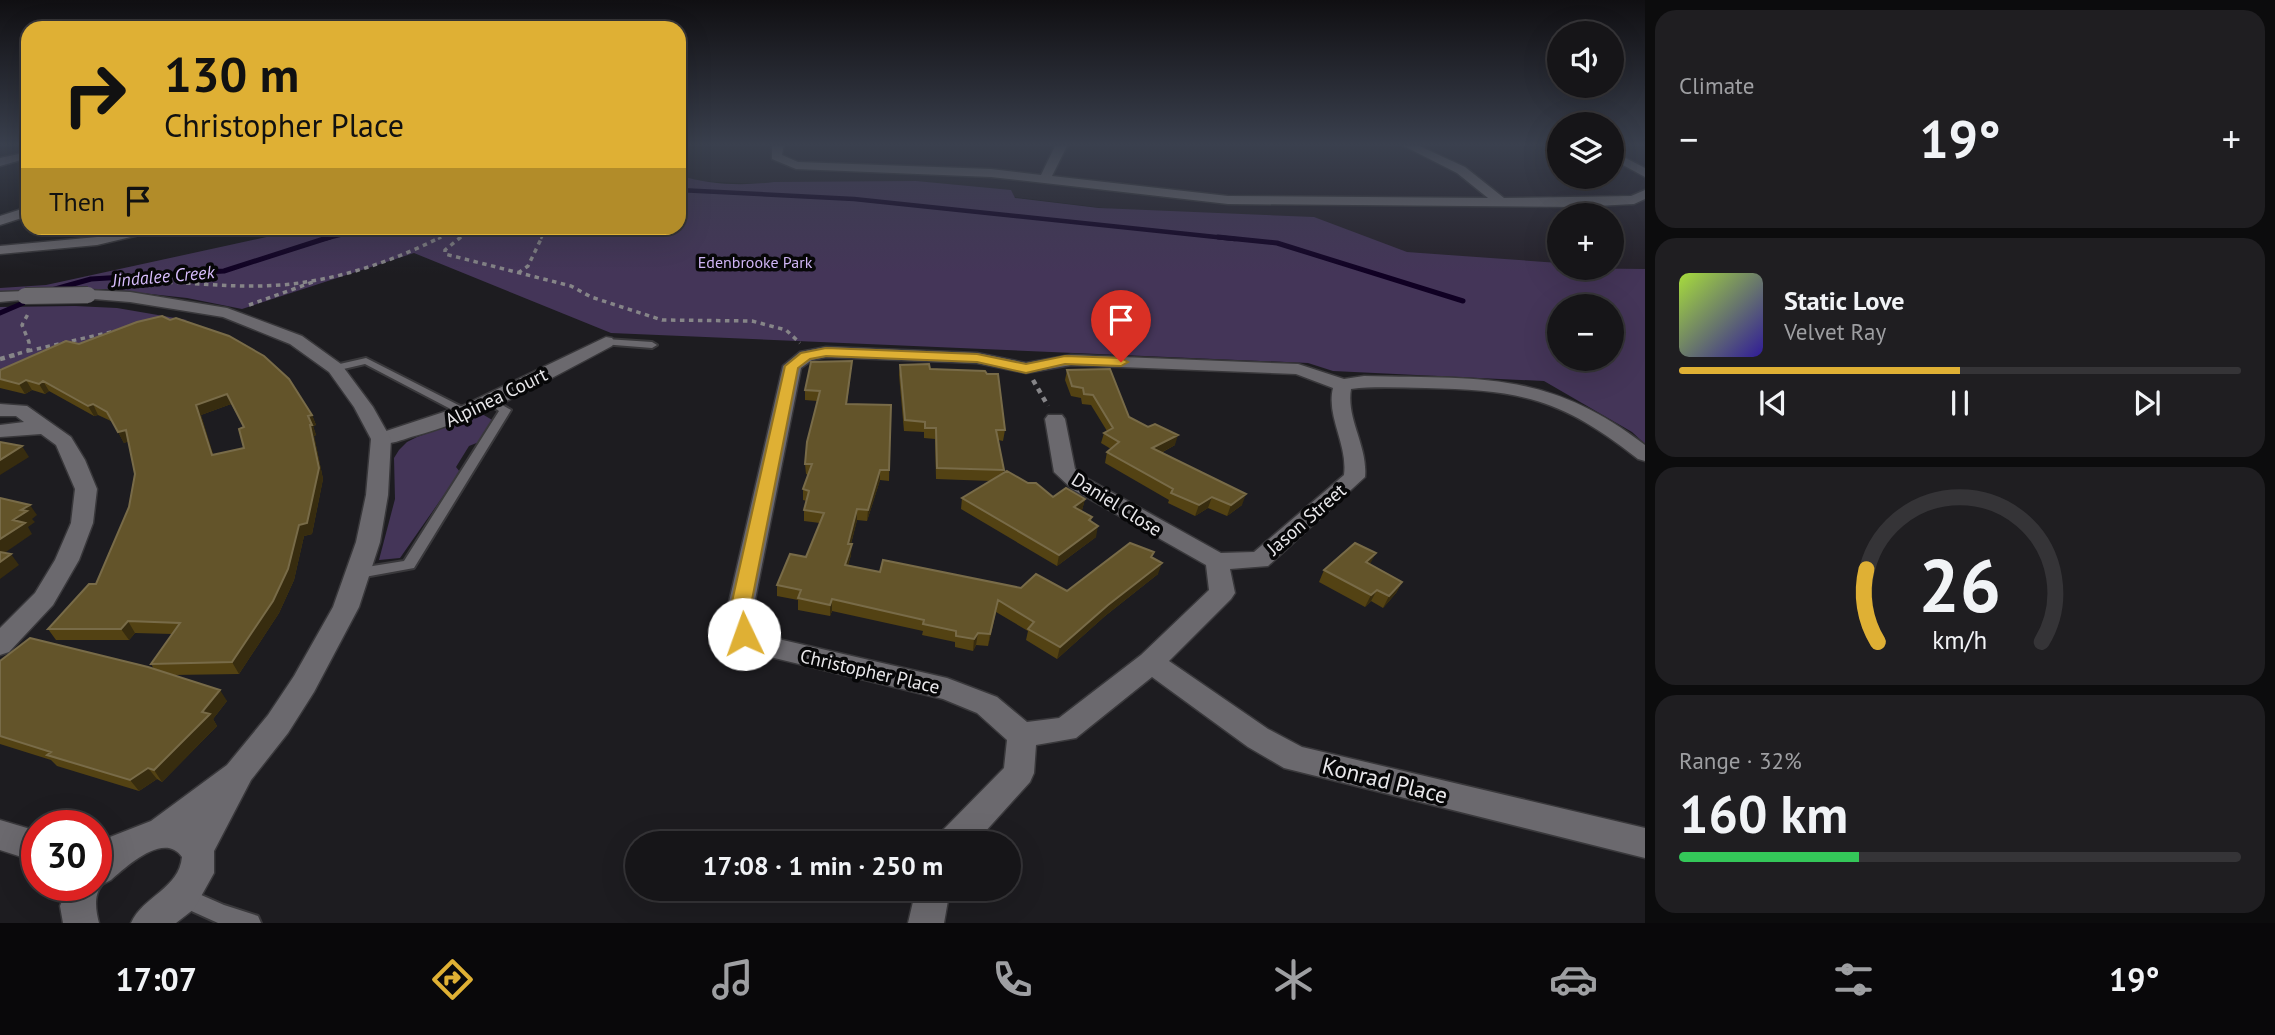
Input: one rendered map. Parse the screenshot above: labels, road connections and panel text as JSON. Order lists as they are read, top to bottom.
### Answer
{
  "streets": {
    "street": [
      "Alpinea Court",
      "Daniel Close",
      "Jason Street",
      "Christopher Place",
      "Konrad Place"
    ]
  },
  "crossings": [
    ["Daniel Close", "Jason Street"]
  ],
  "water": ["Jindalee Creek"],
  "parks": ["Edenbrooke Park"],
  "page": {
    "tile": [
      "Climate",
      ["Range · 32%", "160 km"]
    ],
    "map_buttons": ["+", "−"],
    "turn": ["130 m", "Christopher Place"],
    "heat": ["−", "19°", "+"],
    "then": "Then",
    "song": ["Static Love", "Velvet Ray"],
    "limit": "30",
    "trip": "17:08 · 1 min · 250 m",
    "tabs": ["17:07", "19°"],
    "gauge": ["26", "km/h"]
  }
}
